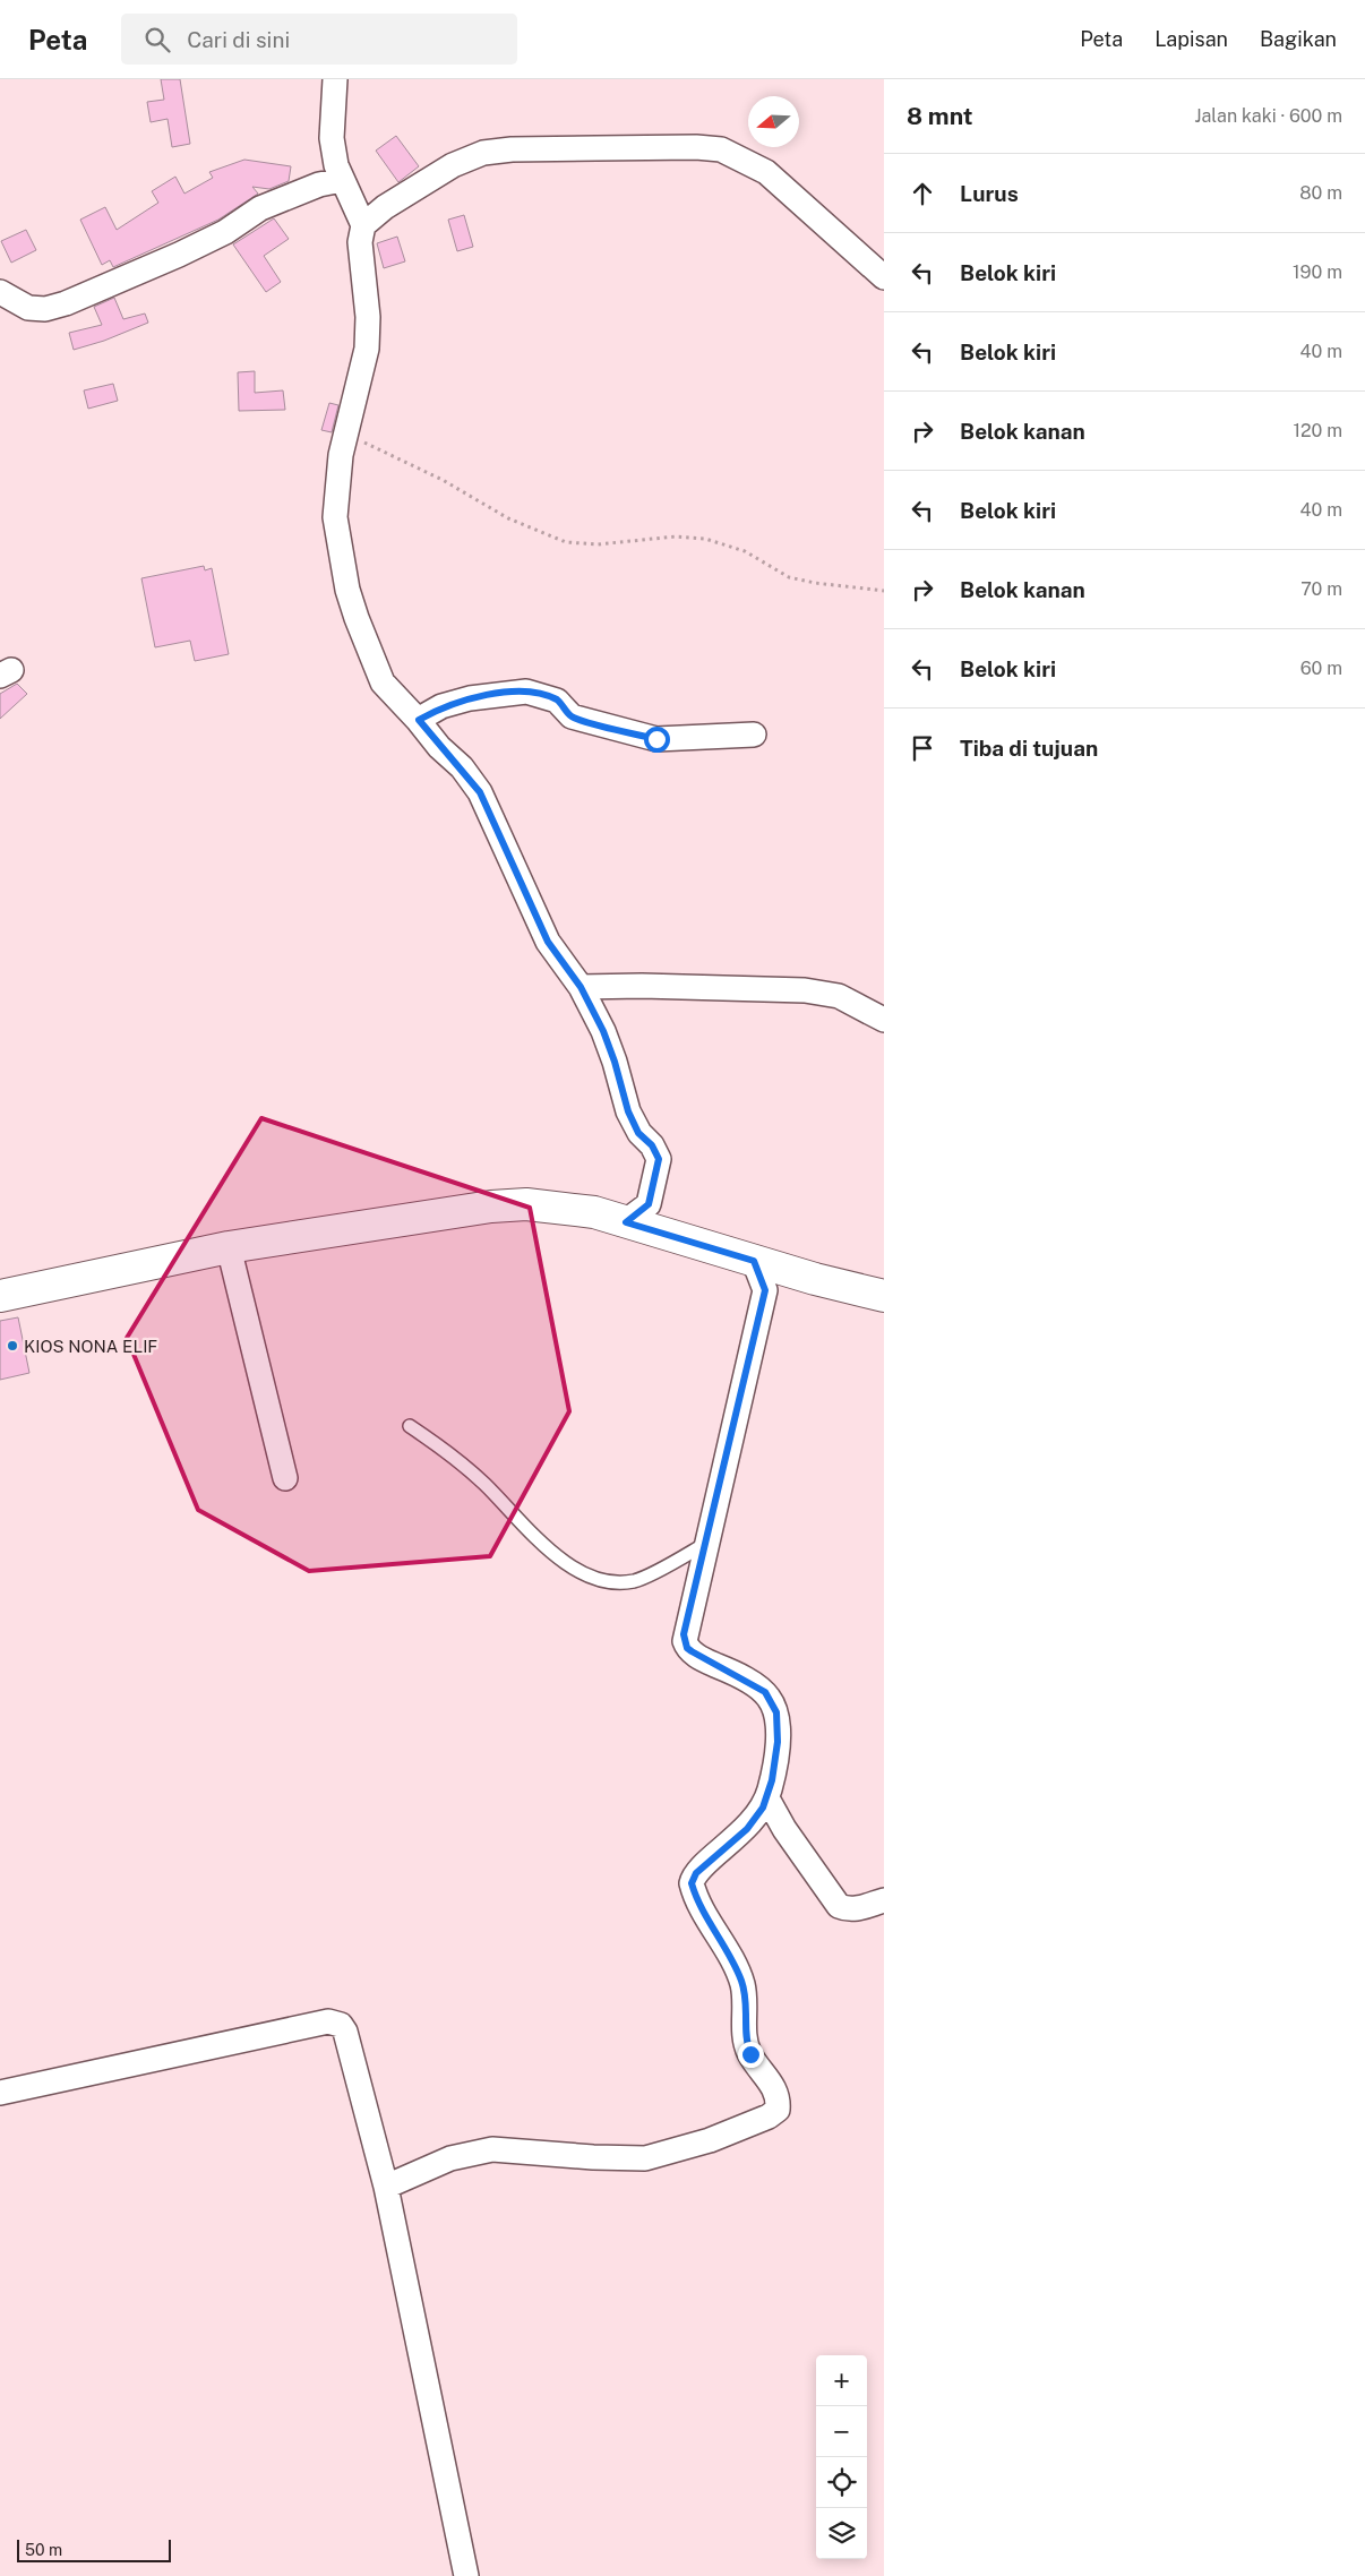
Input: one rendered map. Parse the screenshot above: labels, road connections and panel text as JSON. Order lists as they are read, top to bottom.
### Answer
{
  "places": ["KIOS NONA ELIF"],
  "scale_bar": "50 m",
  "north": "left",
  "page": {
    "header": "Peta",
    "search": "Cari di sini",
    "nav": ["Peta", "Lapisan", "Bagikan"],
    "heading": ["8 mnt", "Jalan kaki · 600 m"],
    "list": [
      ["Lurus", "80 m"],
      ["Belok kiri", "190 m"],
      ["Belok kiri", "40 m"],
      ["Belok kanan", "120 m"],
      ["Belok kiri", "40 m"],
      ["Belok kanan", "70 m"],
      ["Belok kiri", "60 m"],
      "Tiba di tujuan"
    ],
    "map_buttons": ["+", "−"],
    "scale": "50 m"
  }
}
